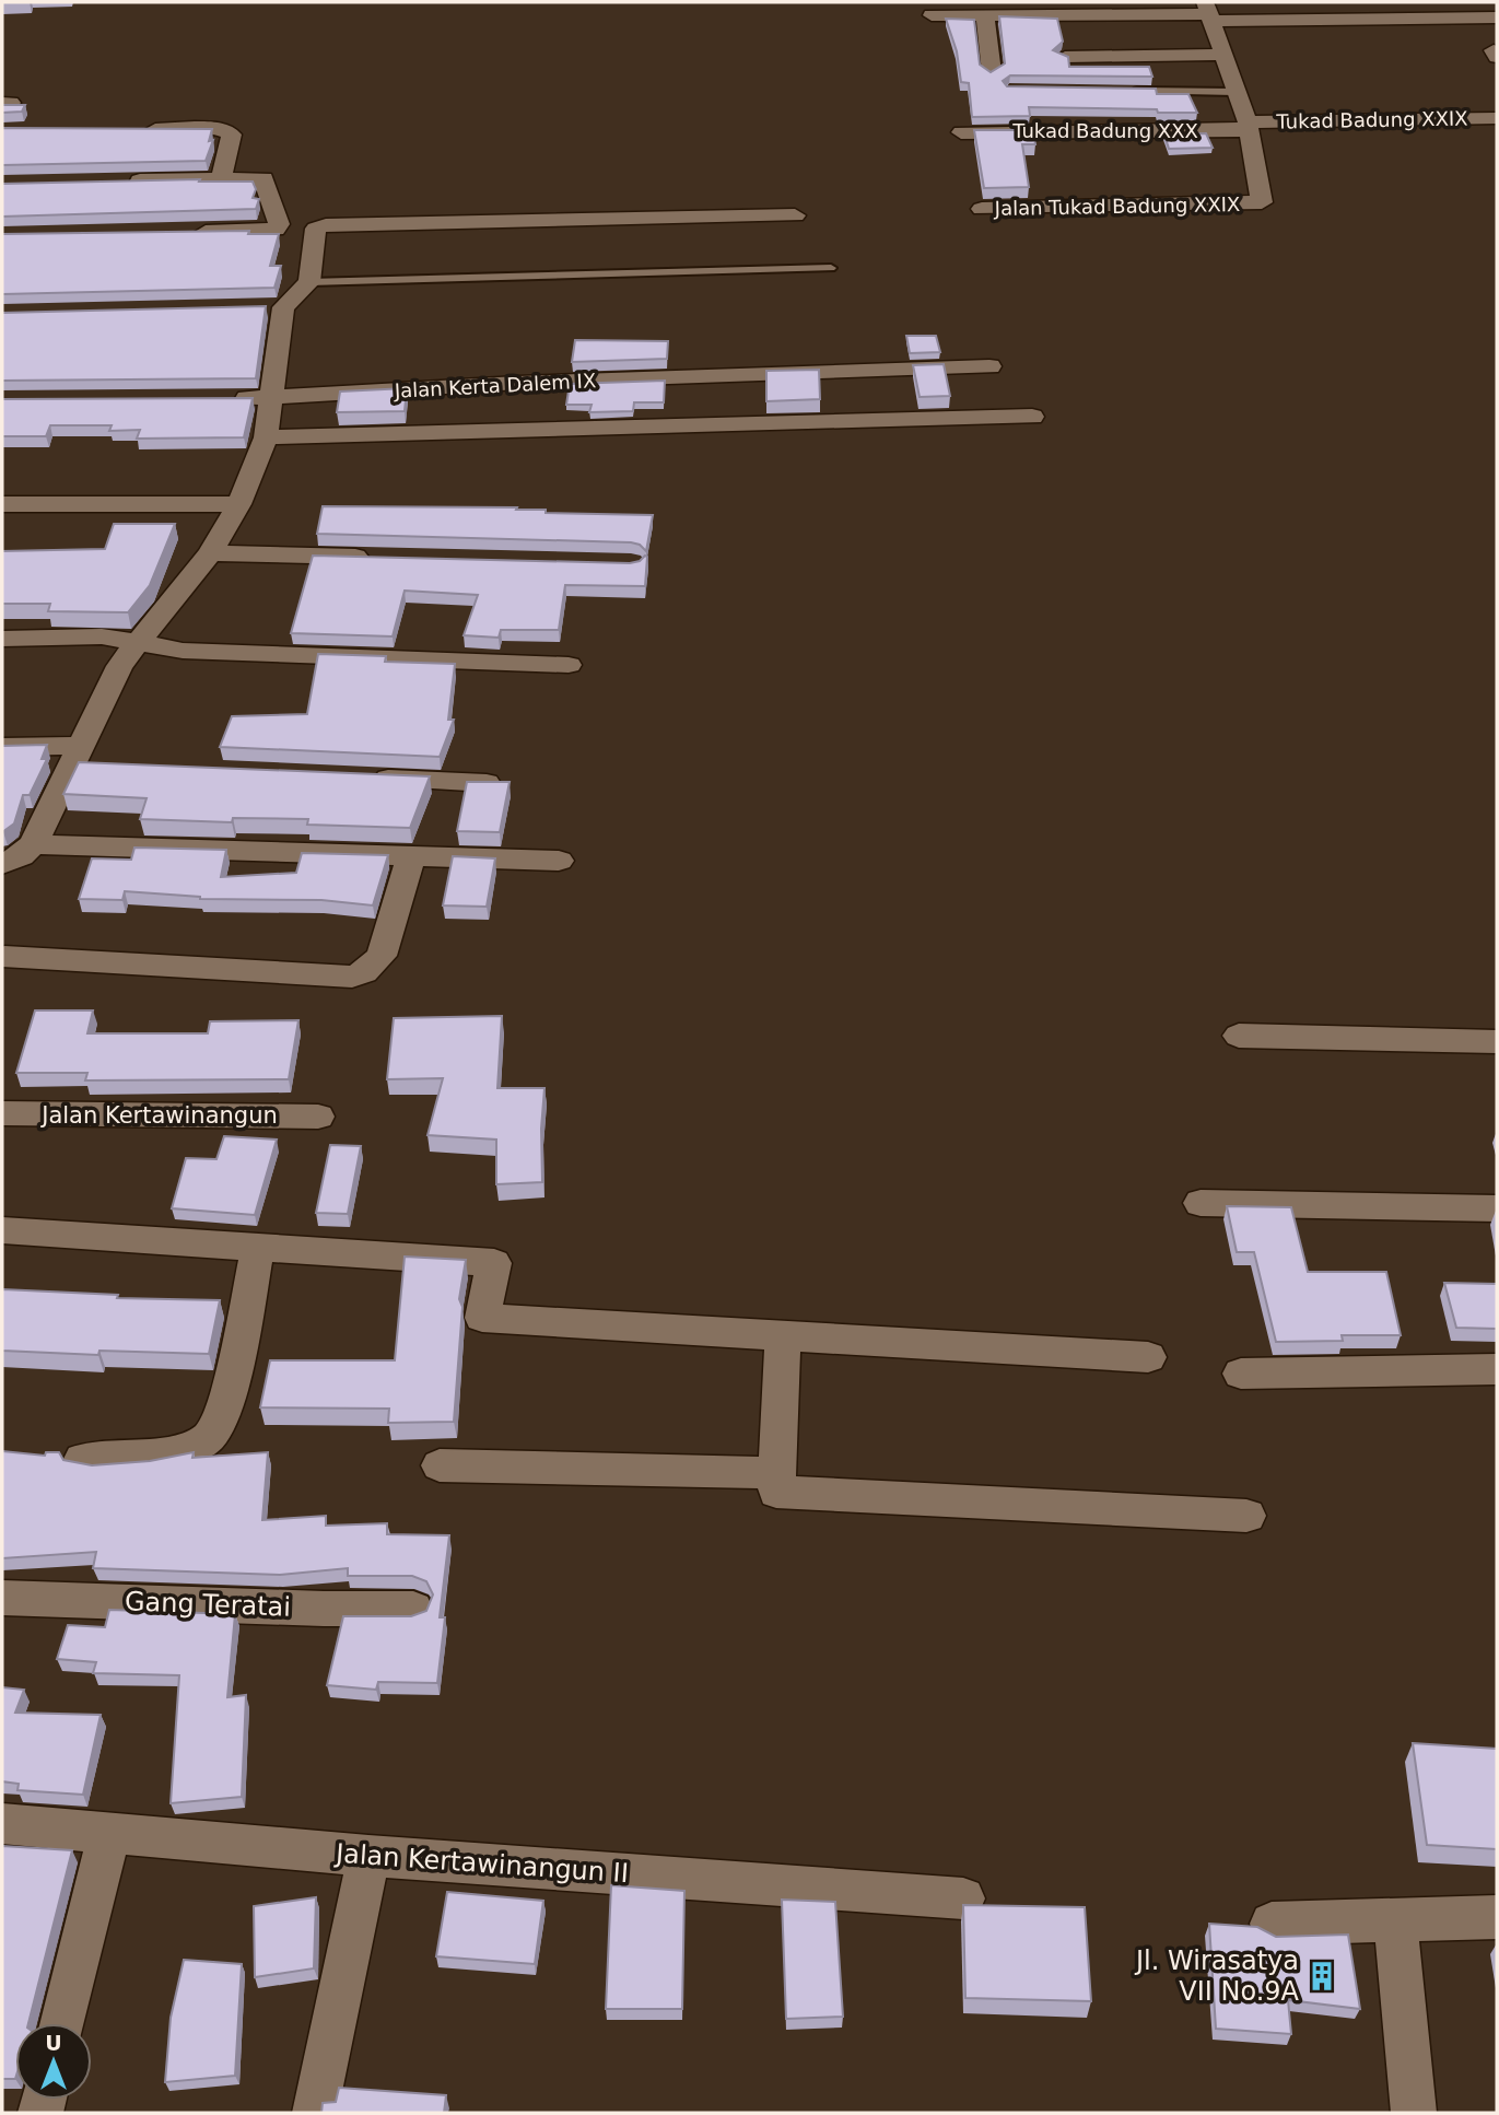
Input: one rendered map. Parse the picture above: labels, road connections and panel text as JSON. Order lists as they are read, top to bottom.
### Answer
{
  "streets": {
    "street": [
      "Tukad Badung XXIX",
      "Tukad Badung XXX",
      "Jalan Tukad Badung XXIX",
      "Jalan Kerta Dalem IX",
      "Jalan Kertawinangun",
      "Gang Teratai",
      "Jalan Kertawinangun II"
    ]
  },
  "crossings": [
    ["Tukad Badung XXIX", "Tukad Badung XXX"],
    ["Tukad Badung XXIX", "Jalan Tukad Badung XXIX"],
    ["Tukad Badung XXX", "Jalan Tukad Badung XXIX"]
  ],
  "places": {
    "building": ["Jl. Wirasatya VII No.9A"]
  },
  "north": "top"
}
